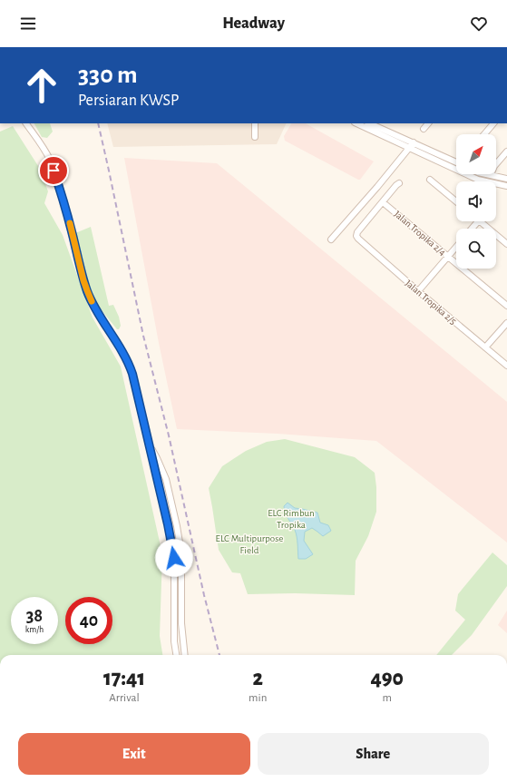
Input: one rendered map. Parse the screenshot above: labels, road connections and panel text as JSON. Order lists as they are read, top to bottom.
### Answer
{
  "streets": {
    "street": ["Jalan Tropika 2/4", "Jalan Tropika 2/5"]
  },
  "crossings": [
    ["Jalan Tropika 2/4", "Jalan Tropika 2/5"]
  ],
  "parks": ["ELC Rimbun Tropika", "ELC Multipurpose Field"],
  "north": "top right",
  "page": {
    "header": "Headway",
    "turn": ["330 m", "Persiaran KWSP"],
    "speed": "38 km/h",
    "limit": "40",
    "eta": [
      "17:41",
      "Arrival",
      "2",
      "min",
      "490",
      "m"
    ],
    "buttons": ["Exit", "Share"]
  }
}
